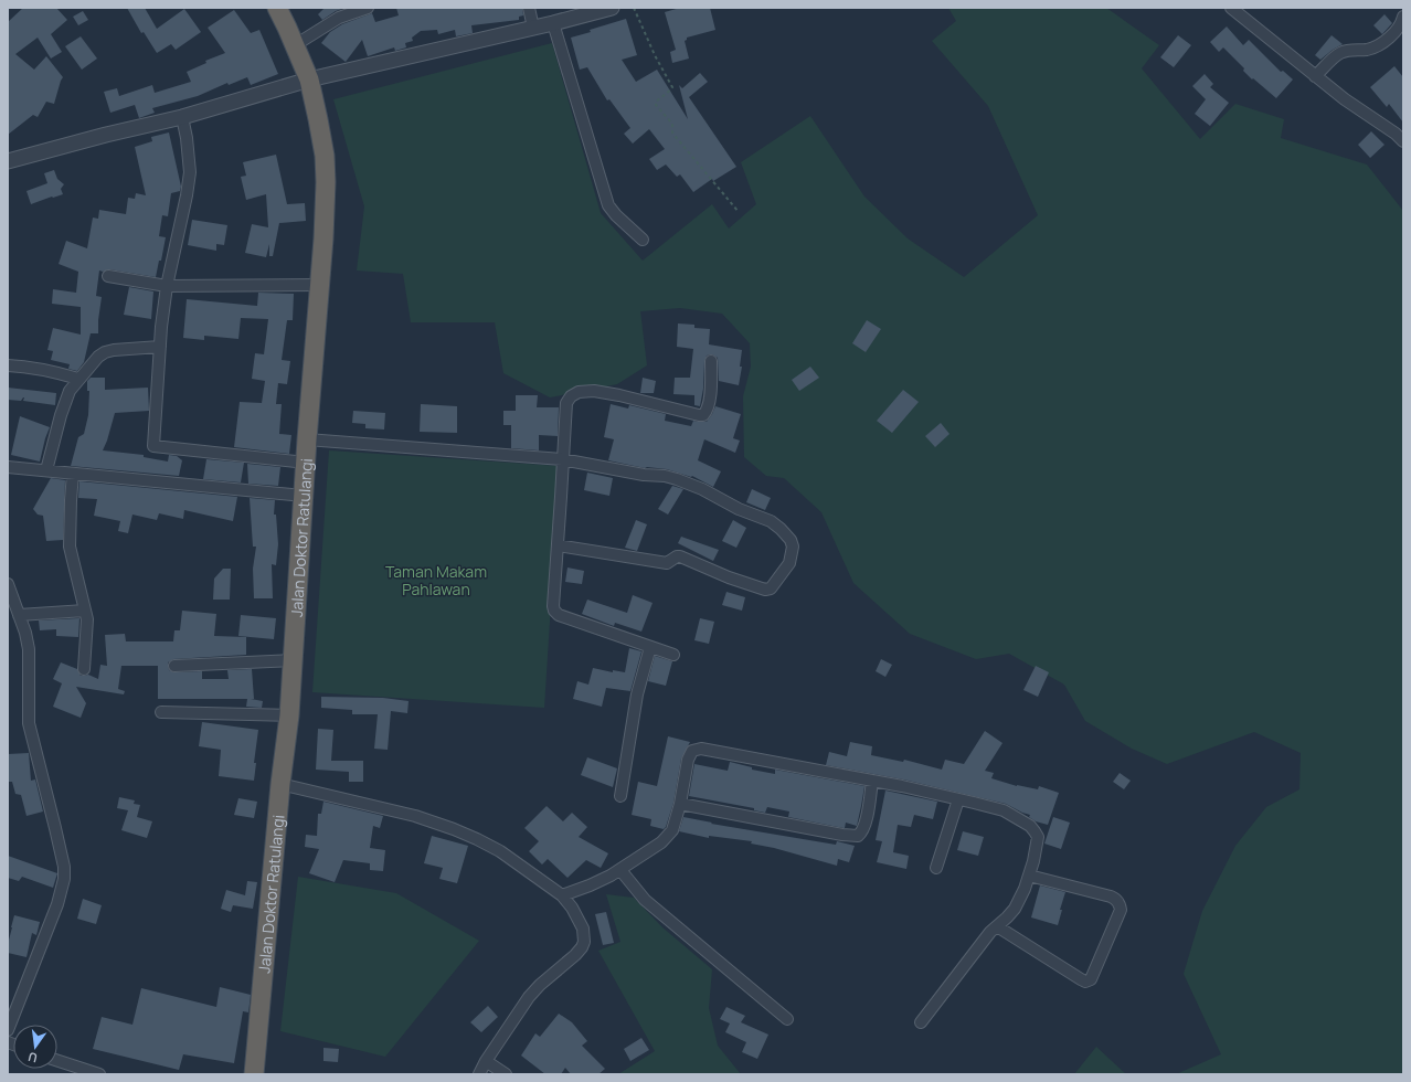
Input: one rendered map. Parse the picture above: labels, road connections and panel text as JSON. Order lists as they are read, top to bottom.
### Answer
{
  "streets": {
    "highway": ["Jalan Doktor Ratulangi"]
  },
  "parks": ["Taman Makam Pahlawan"],
  "north": "bottom"
}
